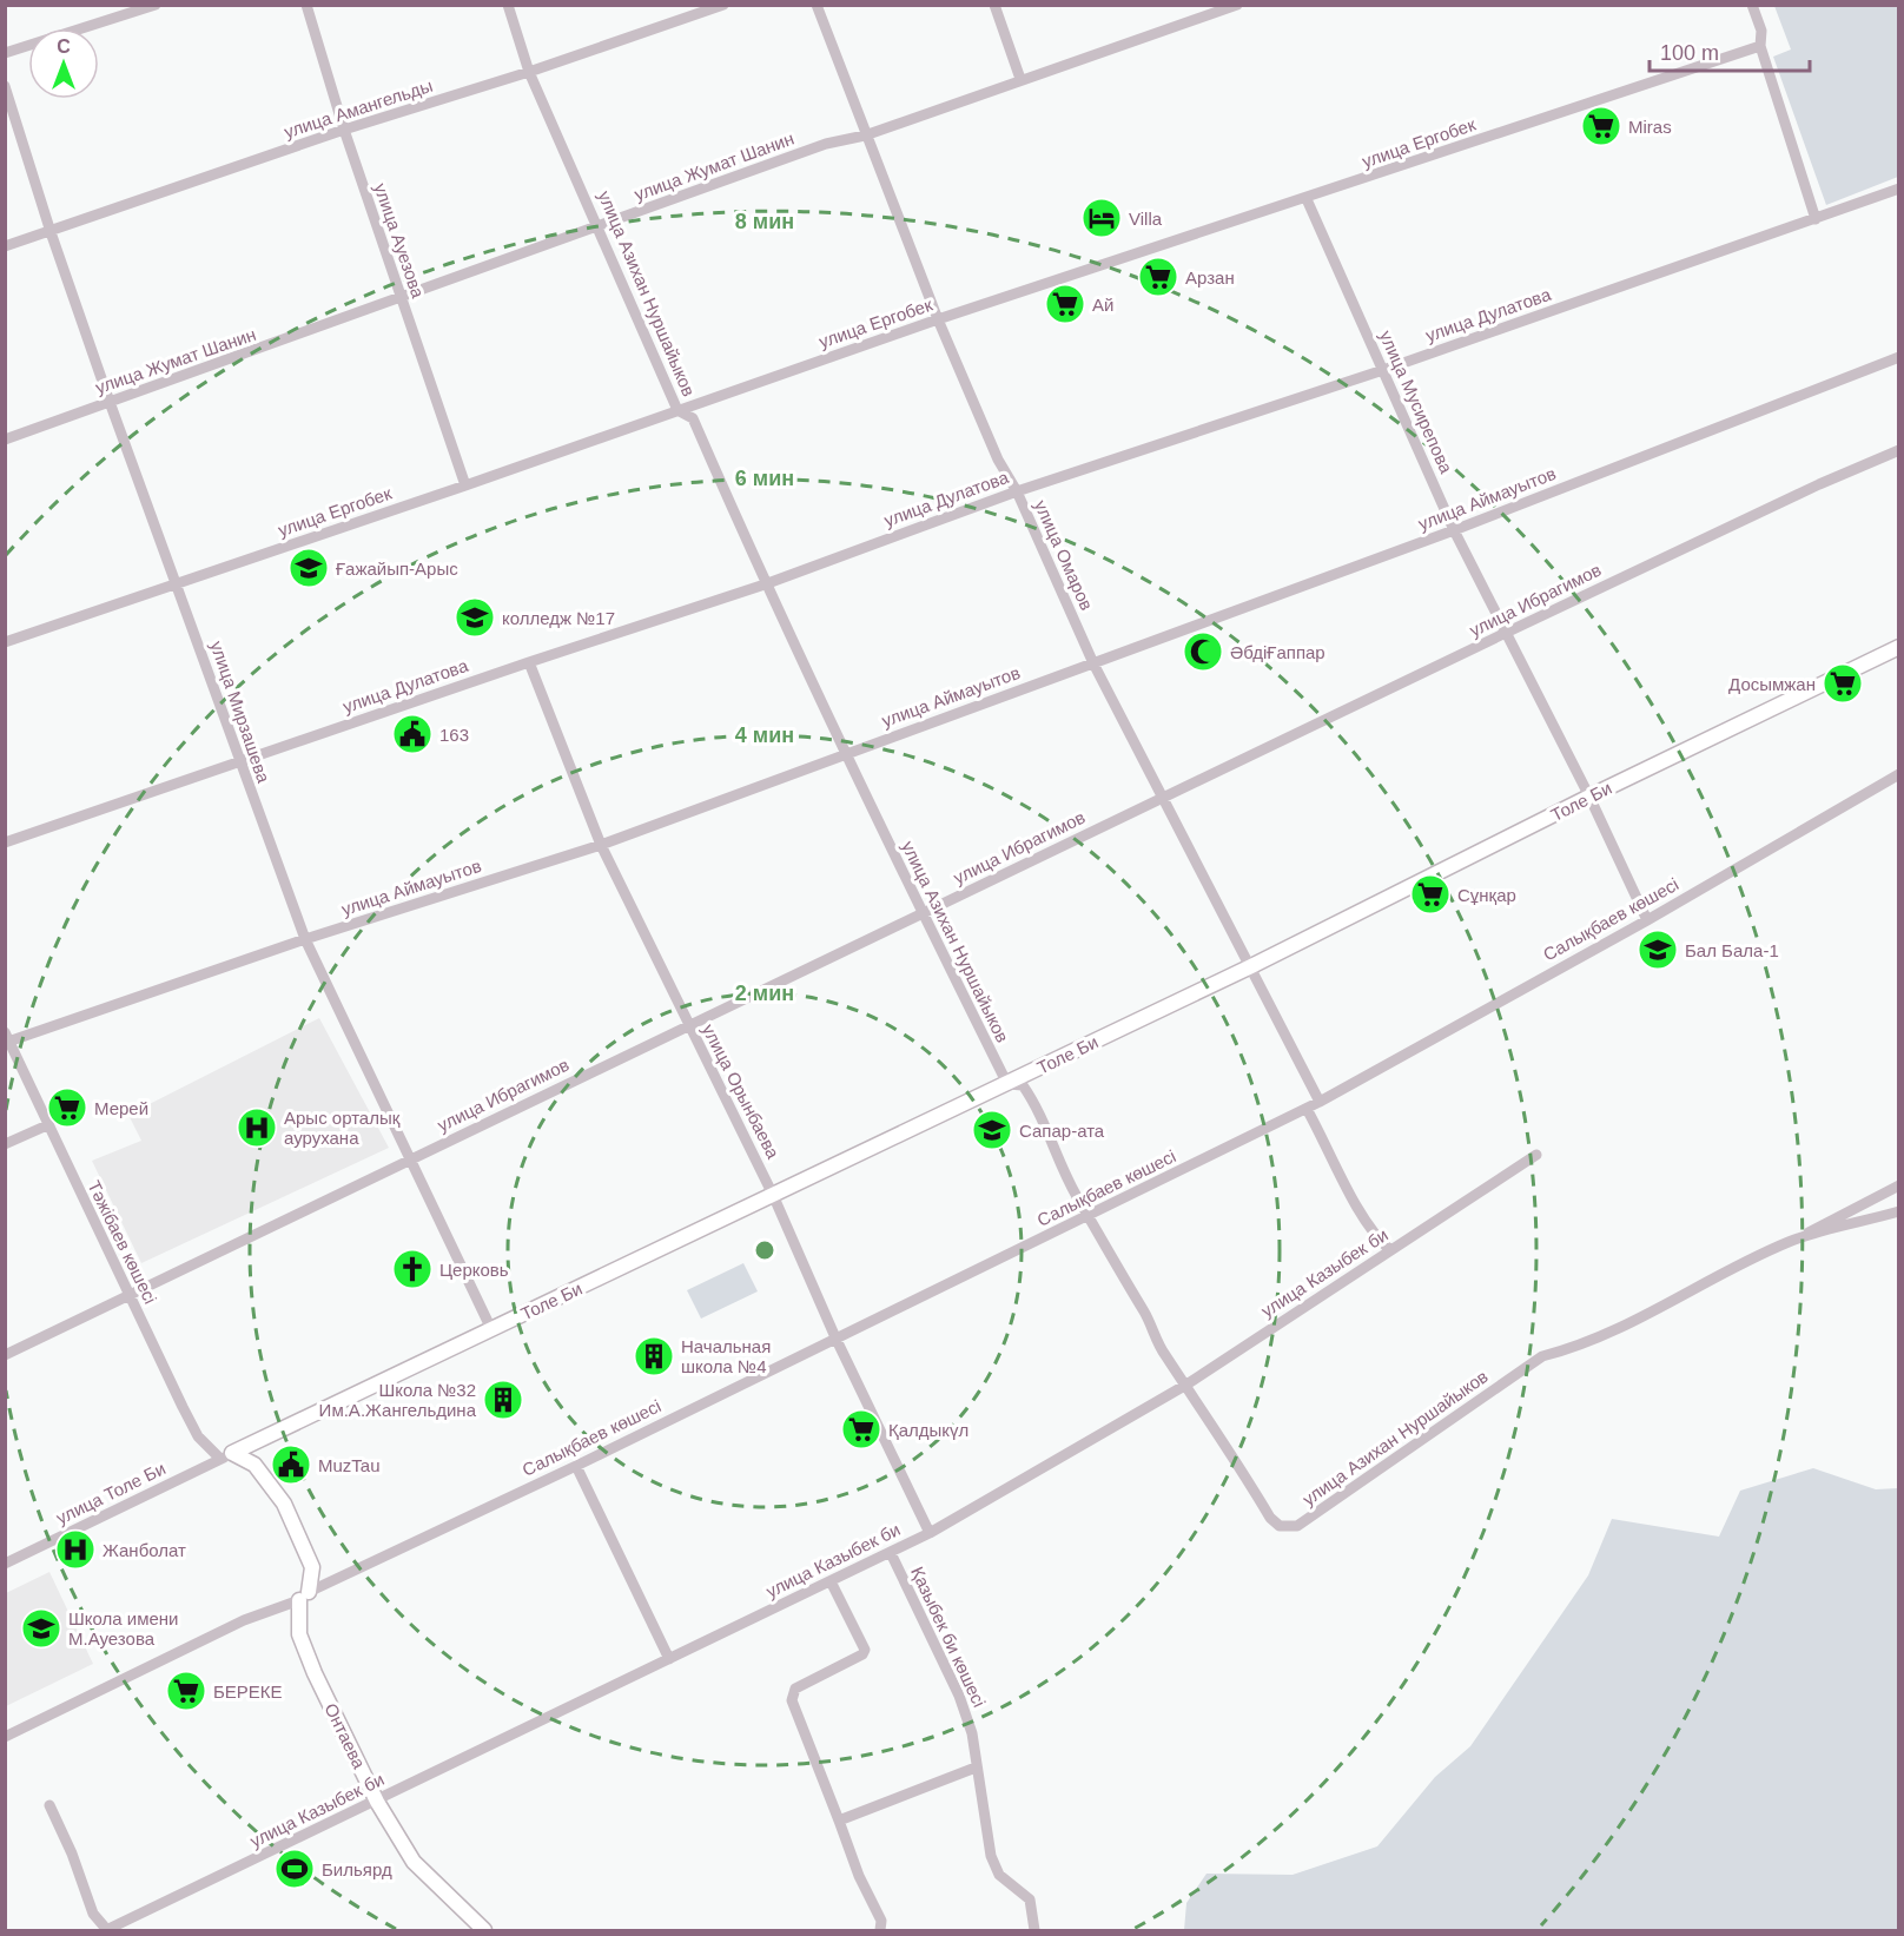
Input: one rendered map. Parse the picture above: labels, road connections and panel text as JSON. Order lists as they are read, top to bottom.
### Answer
{
  "streets": {
    "main road": ["Толе Би", "Онтаева"],
    "street": [
      "улица Амангельды",
      "улица Ергобек",
      "улица Жумат Шанин",
      "улица Ауезова",
      "улица Азихан Нуршайыков",
      "улица Дулатова",
      "улица Мусирепова",
      "улица Аймауытов",
      "улица Омаров",
      "улица Ибрагимов",
      "улица Мирзашева",
      "Салықбаев көшесі",
      "улица Орынбаева",
      "Тәжібаев көшесі",
      "улица Казыбек би",
      "улица Толе Би",
      "Қазыбек би көшесі"
    ]
  },
  "crossings": [
    ["улица Амангельды", "улица Ауезова"],
    ["улица Амангельды", "улица Азихан Нуршайыков"],
    ["улица Амангельды", "улица Мирзашева"],
    ["улица Ергобек", "улица Ауезова"],
    ["улица Ергобек", "улица Азихан Нуршайыков"],
    ["улица Ергобек", "улица Мусирепова"],
    ["улица Ергобек", "улица Омаров"],
    ["улица Ергобек", "улица Мирзашева"],
    ["улица Жумат Шанин", "улица Ауезова"],
    ["улица Жумат Шанин", "улица Азихан Нуршайыков"],
    ["улица Жумат Шанин", "улица Омаров"],
    ["улица Жумат Шанин", "улица Мирзашева"],
    ["улица Азихан Нуршайыков", "улица Дулатова"],
    ["улица Азихан Нуршайыков", "улица Аймауытов"],
    ["улица Азихан Нуршайыков", "улица Ибрагимов"],
    ["улица Азихан Нуршайыков", "Толе Би"],
    ["улица Азихан Нуршайыков", "Салықбаев көшесі"],
    ["улица Азихан Нуршайыков", "улица Казыбек би"],
    ["улица Дулатова", "улица Мусирепова"],
    ["улица Дулатова", "улица Омаров"],
    ["улица Дулатова", "улица Мирзашева"],
    ["улица Дулатова", "улица Орынбаева"],
    ["улица Мусирепова", "улица Аймауытов"],
    ["улица Мусирепова", "улица Ибрагимов"],
    ["улица Мусирепова", "Толе Би"],
    ["улица Мусирепова", "Салықбаев көшесі"],
    ["улица Аймауытов", "улица Омаров"],
    ["улица Аймауытов", "улица Мирзашева"],
    ["улица Аймауытов", "улица Орынбаева"],
    ["улица Аймауытов", "Тәжібаев көшесі"],
    ["улица Омаров", "улица Ибрагимов"],
    ["улица Омаров", "Толе Би"],
    ["улица Омаров", "Салықбаев көшесі"],
    ["улица Ибрагимов", "улица Мирзашева"],
    ["улица Ибрагимов", "улица Орынбаева"],
    ["улица Ибрагимов", "Тәжібаев көшесі"],
    ["улица Мирзашева", "Толе Би"],
    ["Толе Би", "улица Орынбаева"],
    ["Толе Би", "Тәжібаев көшесі"],
    ["Толе Би", "улица Толе Би"],
    ["Толе Би", "Онтаева"],
    ["Салықбаев көшесі", "улица Орынбаева"],
    ["Салықбаев көшесі", "Онтаева"],
    ["улица Орынбаева", "улица Казыбек би"],
    ["Тәжібаев көшесі", "улица Толе Би"],
    ["Тәжібаев көшесі", "Онтаева"],
    ["улица Казыбек би", "Қазыбек би көшесі"],
    ["улица Казыбек би", "Онтаева"],
    ["улица Толе Би", "Онтаева"]
  ],
  "places": {
    "supermarket": [
      "Miras",
      "Арзан",
      "Ай",
      "Досымжан",
      "Cұнқар",
      "Мерей",
      "Қалдыкүл",
      "БЕРЕКЕ"
    ],
    "hotel": ["Villa"],
    "school or university": [
      "Ғажайып-Арыс",
      "колледж №17",
      "Бал Бала-1",
      "Сапар-ата",
      "Школа имени М.Ауезова"
    ],
    "mosque": ["ӘбдіҒаппар"],
    "public building": ["163", "MuzTau"],
    "hospital": ["Арыс орталық аурухана", "Жанболат"],
    "church": ["Церковь"],
    "building": ["Начальная школа №4", "Школа №32 Им.А.Жангельдина"],
    "sports": ["Бильярд"]
  },
  "scale_bar": "100 m",
  "north": "top",
  "rings": [
    "8 мин",
    "6 мин",
    "4 мин",
    "2 мин"
  ]
}
